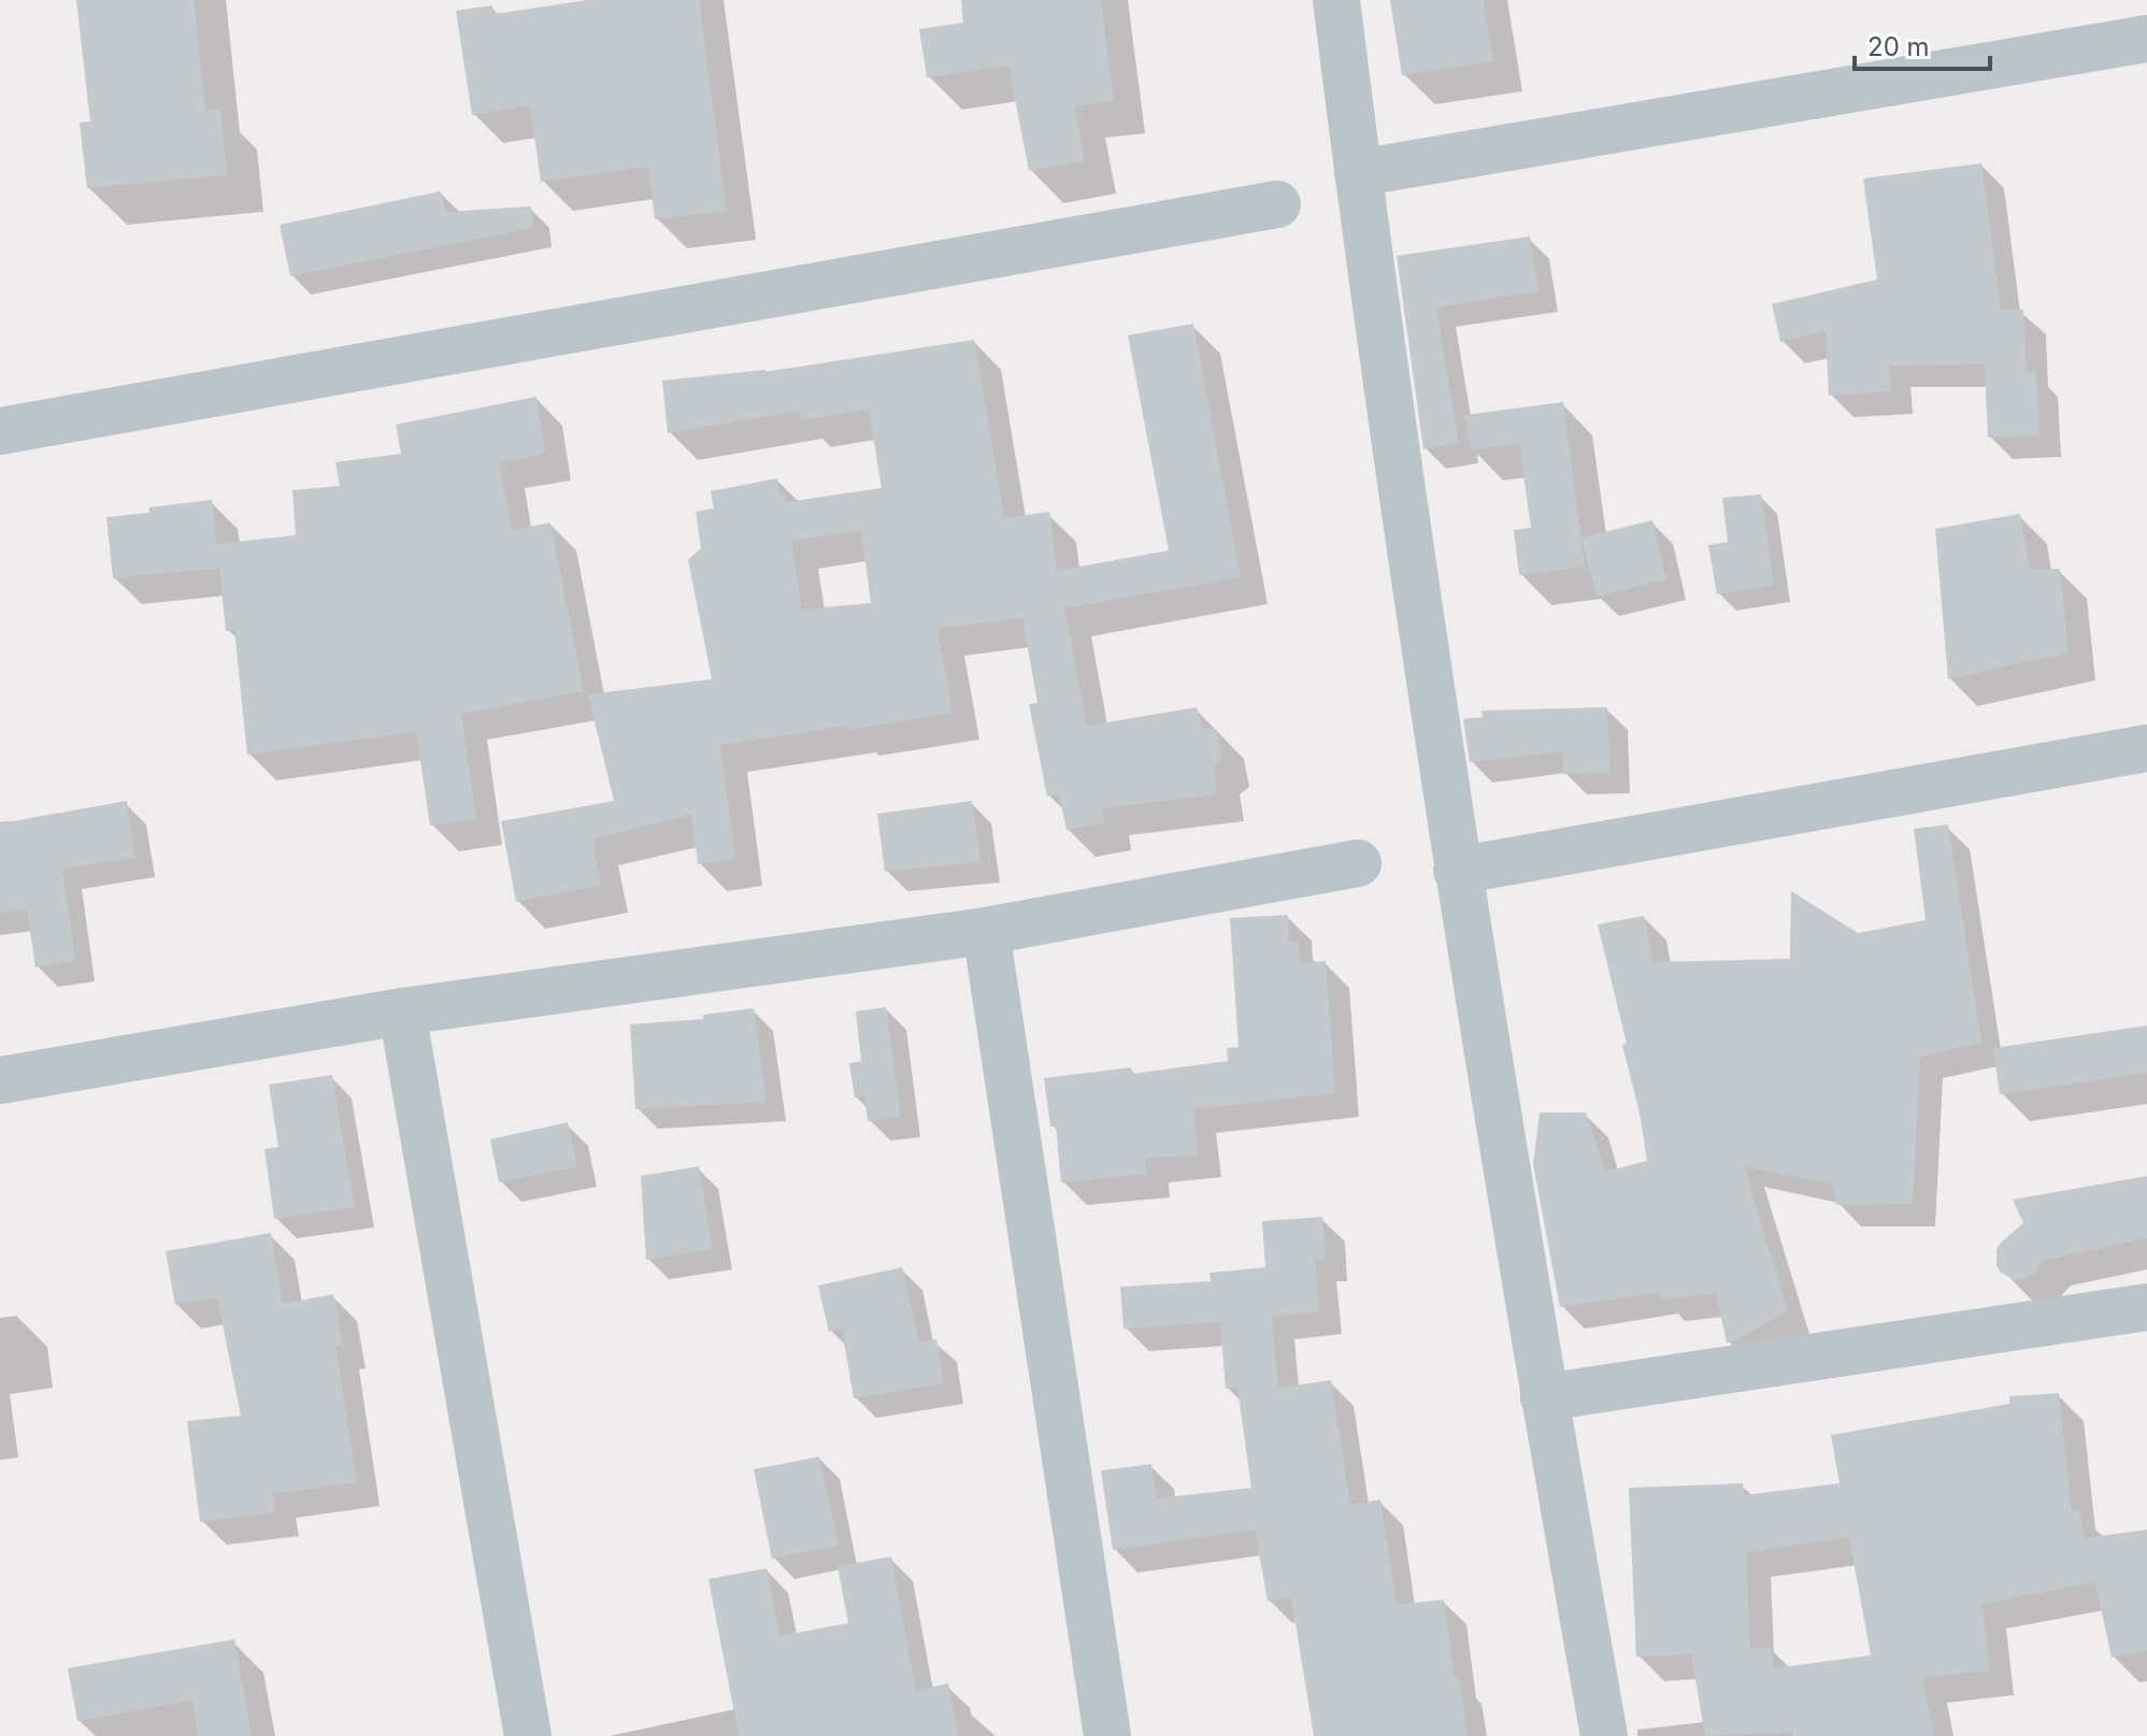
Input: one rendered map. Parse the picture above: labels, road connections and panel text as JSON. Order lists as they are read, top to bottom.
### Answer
{
  "scale_bar": "20 m"
}
